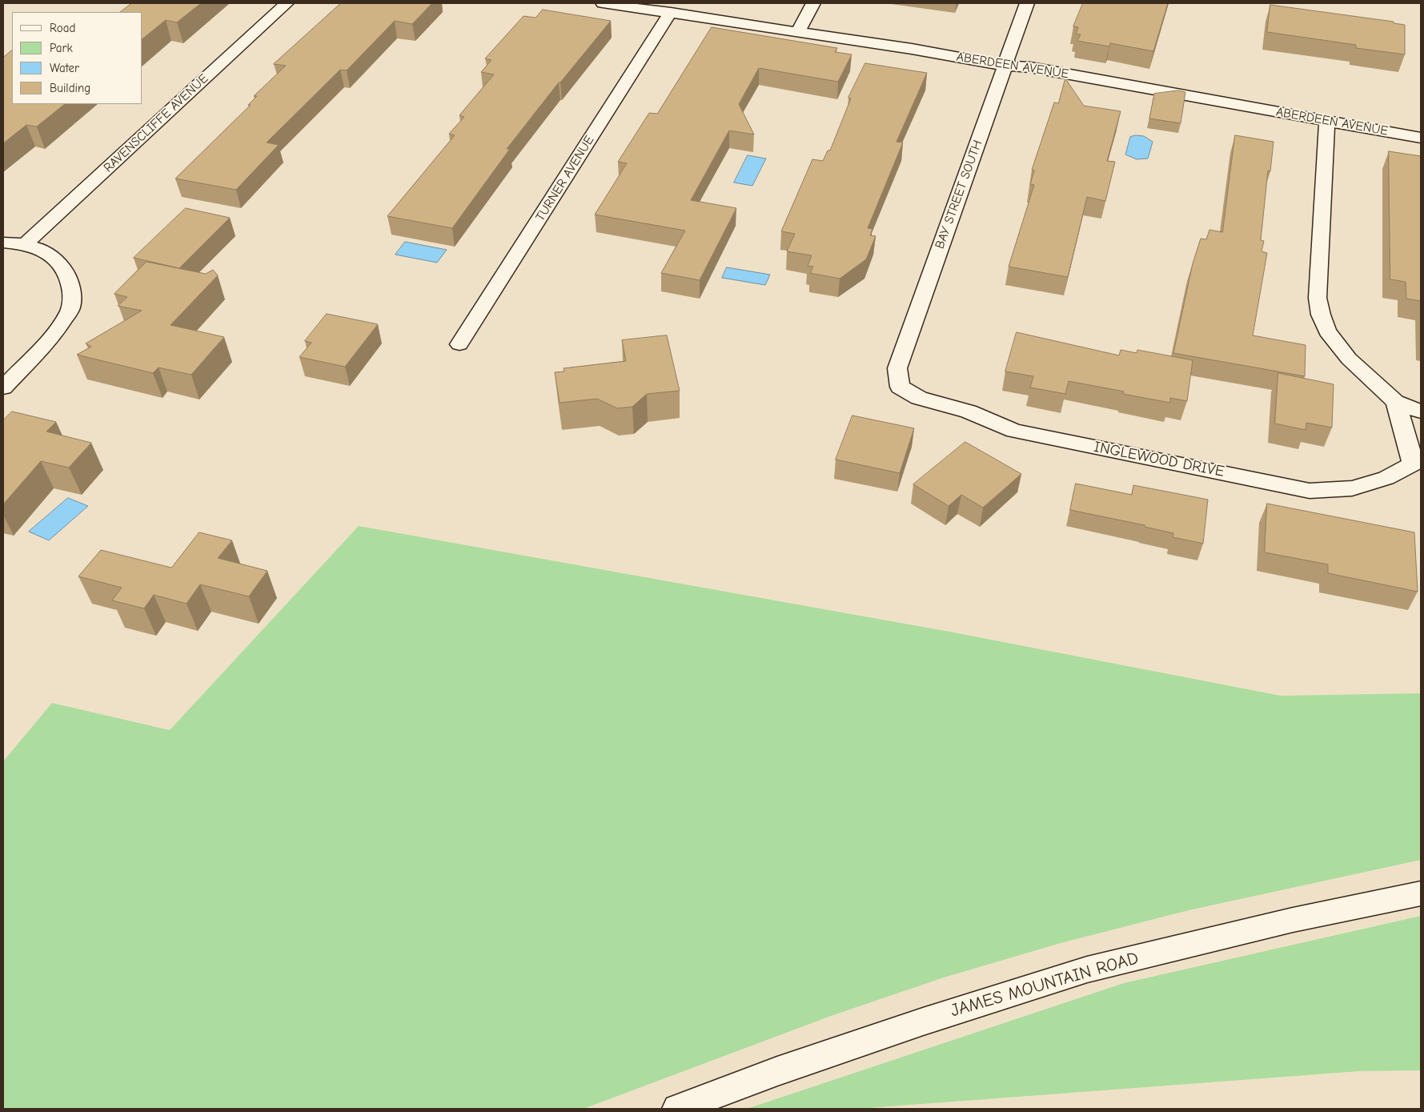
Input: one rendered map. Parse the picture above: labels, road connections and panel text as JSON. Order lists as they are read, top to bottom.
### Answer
{
  "streets": {
    "street": [
      "ABERDEEN AVENUE",
      "RAVENSCLIFFE AVENUE",
      "TURNER AVENUE",
      "BAY STREET SOUTH",
      "INGLEWOOD DRIVE",
      "JAMES MOUNTAIN ROAD"
    ]
  },
  "crossings": [
    ["ABERDEEN AVENUE", "TURNER AVENUE"],
    ["ABERDEEN AVENUE", "BAY STREET SOUTH"],
    ["BAY STREET SOUTH", "INGLEWOOD DRIVE"]
  ],
  "legend": [
    "Road",
    "Park",
    "Water",
    "Building"
  ]
}
